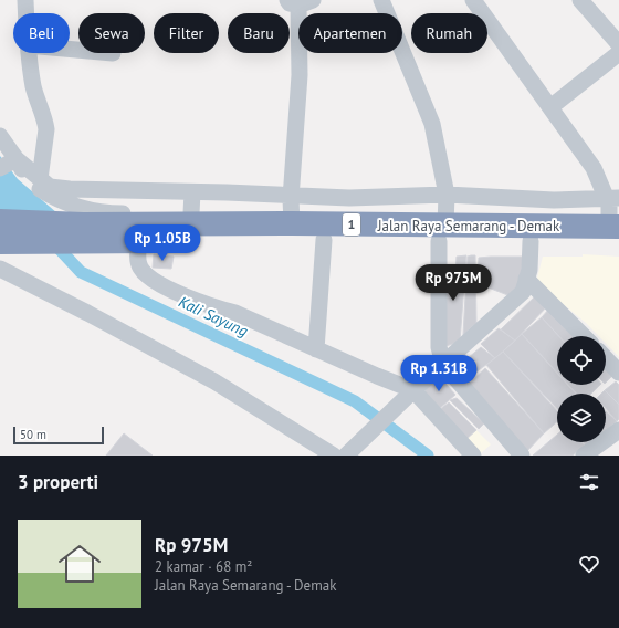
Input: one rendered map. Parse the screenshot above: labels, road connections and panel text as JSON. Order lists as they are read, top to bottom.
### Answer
{
  "streets": {
    "highway": ["1", "Jalan Raya Semarang - Demak"]
  },
  "water": ["Kali Sayung"],
  "scale_bar": "50 m",
  "page": {
    "chip": [
      "Beli",
      "Sewa",
      "Filter",
      "Baru",
      "Apartemen",
      "Rumah"
    ],
    "price": ["Rp 1.05B", "Rp 975M", "Rp 1.31B"],
    "scale": "50 m",
    "heading": "3 properti",
    "list": [
      {
        "name": "Rp 975M",
        "note": "2 kamar · 68 m² · Jalan Raya Semarang - Demak"
      }
    ]
  }
}
